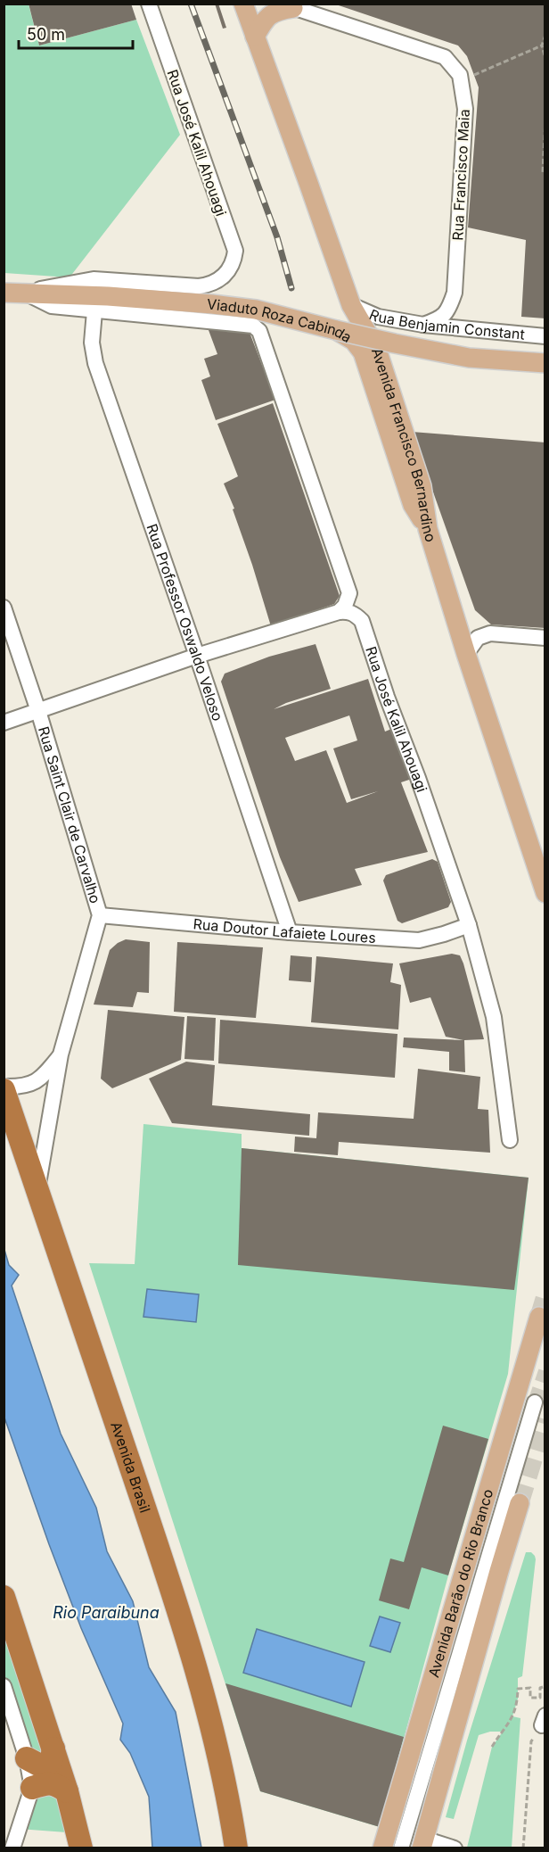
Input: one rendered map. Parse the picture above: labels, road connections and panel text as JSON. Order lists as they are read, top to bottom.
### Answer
{
  "streets": {
    "highway": ["Avenida Brasil"],
    "main road": ["Viaduto Roza Cabinda", "Avenida Francisco Bernardino", "Avenida Barão do Rio Branco"],
    "street": [
      "Rua José Kalil Ahouagi",
      "Rua Francisco Maia",
      "Rua Benjamin Constant",
      "Rua Professor Oswaldo Veloso",
      "Rua Saint Clair de Carvalho",
      "Rua Doutor Lafaiete Loures"
    ]
  },
  "crossings": [
    ["Rua José Kalil Ahouagi", "Viaduto Roza Cabinda"],
    ["Rua José Kalil Ahouagi", "Rua Doutor Lafaiete Loures"],
    ["Rua Francisco Maia", "Rua Benjamin Constant"],
    ["Rua Benjamin Constant", "Avenida Francisco Bernardino"],
    ["Rua Professor Oswaldo Veloso", "Rua Doutor Lafaiete Loures"],
    ["Rua Saint Clair de Carvalho", "Rua Doutor Lafaiete Loures"],
    ["Rua Saint Clair de Carvalho", "Avenida Brasil"]
  ],
  "water": ["Rio Paraibuna"],
  "scale_bar": "50 m"
}
